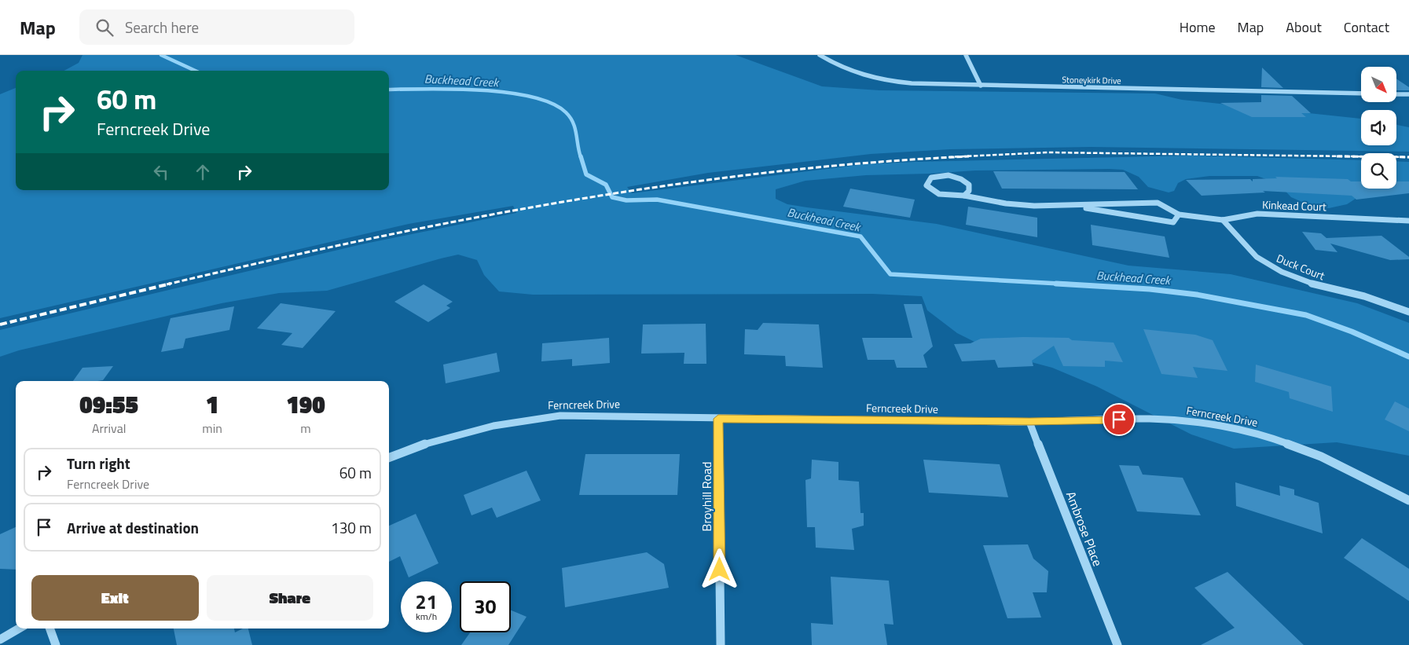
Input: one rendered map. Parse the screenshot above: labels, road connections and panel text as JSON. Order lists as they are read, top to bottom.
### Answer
{
  "streets": {
    "street": [
      "Stoneykirk Drive",
      "Kinkead Court",
      "Duck Court",
      "Ferncreek Drive",
      "Broyhill Road",
      "Ambrose Place"
    ]
  },
  "crossings": [
    ["Kinkead Court", "Duck Court"],
    ["Ferncreek Drive", "Broyhill Road"],
    ["Ferncreek Drive", "Ambrose Place"]
  ],
  "water": ["Buckhead Creek"],
  "north": "bottom right",
  "page": {
    "header": "Map",
    "search": "Search here",
    "nav": [
      "Home",
      "Map",
      "About",
      "Contact"
    ],
    "turn": ["60 m", "Ferncreek Drive"],
    "eta": [
      "09:55",
      "Arrival",
      "1",
      "min",
      "190",
      "m"
    ],
    "list": [
      {
        "name": "Turn right",
        "note": "Ferncreek Drive",
        "value": "60 m"
      },
      {
        "name": "Arrive at destination",
        "value": "130 m"
      }
    ],
    "buttons": ["Exit", "Share"],
    "speed": "21 km/h",
    "limit": "30"
  }
}
